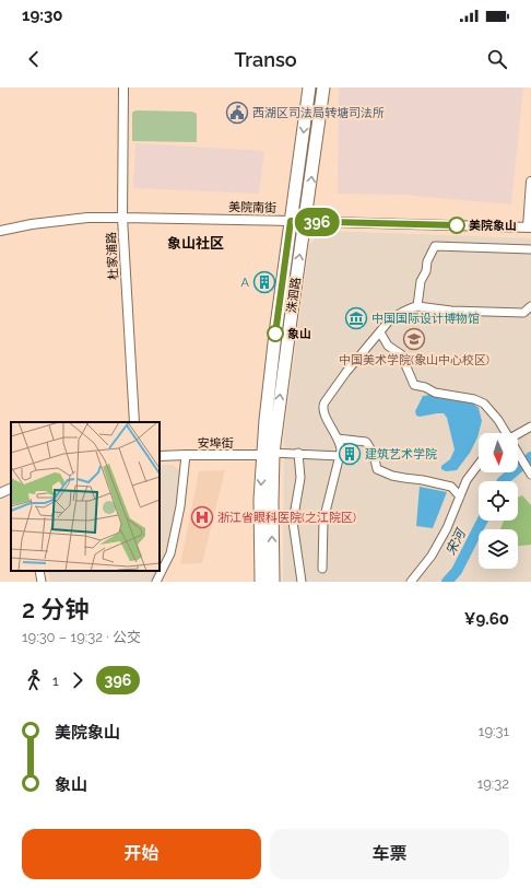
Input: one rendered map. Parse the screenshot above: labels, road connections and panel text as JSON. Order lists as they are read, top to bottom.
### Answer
{
  "streets": {
    "main road": ["洙泗路"],
    "street": ["美院南街", "杜家浦路", "安埠街"]
  },
  "crossings": [
    ["美院南街", "杜家浦路"],
    ["美院南街", "洙泗路"],
    ["洙泗路", "安埠街"]
  ],
  "districts": ["象山社区"],
  "water": ["宋河"],
  "places": {
    "public building": ["西湖区司法局转塘司法所"],
    "other": ["美院象山", "象山"],
    "building": ["A", "建筑艺术学院"],
    "museum": ["中国国际设计博物馆"],
    "school or university": ["中国美术学院(象山中心校区)"],
    "hospital": ["浙江省眼科医院(之江院区)"]
  },
  "lines": ["bus line 396"],
  "north": "bottom",
  "page": {
    "status": "19:30",
    "header": "Transo",
    "on_map": "396",
    "heading": ["2 分钟", "19:30 – 19:32 · 公交", "¥9.60"],
    "legs": ["1", "396"],
    "list": [
      {
        "name": "美院象山",
        "value": "19:31"
      },
      {
        "name": "象山",
        "value": "19:32"
      }
    ],
    "buttons": ["开始", "车票"]
  }
}
